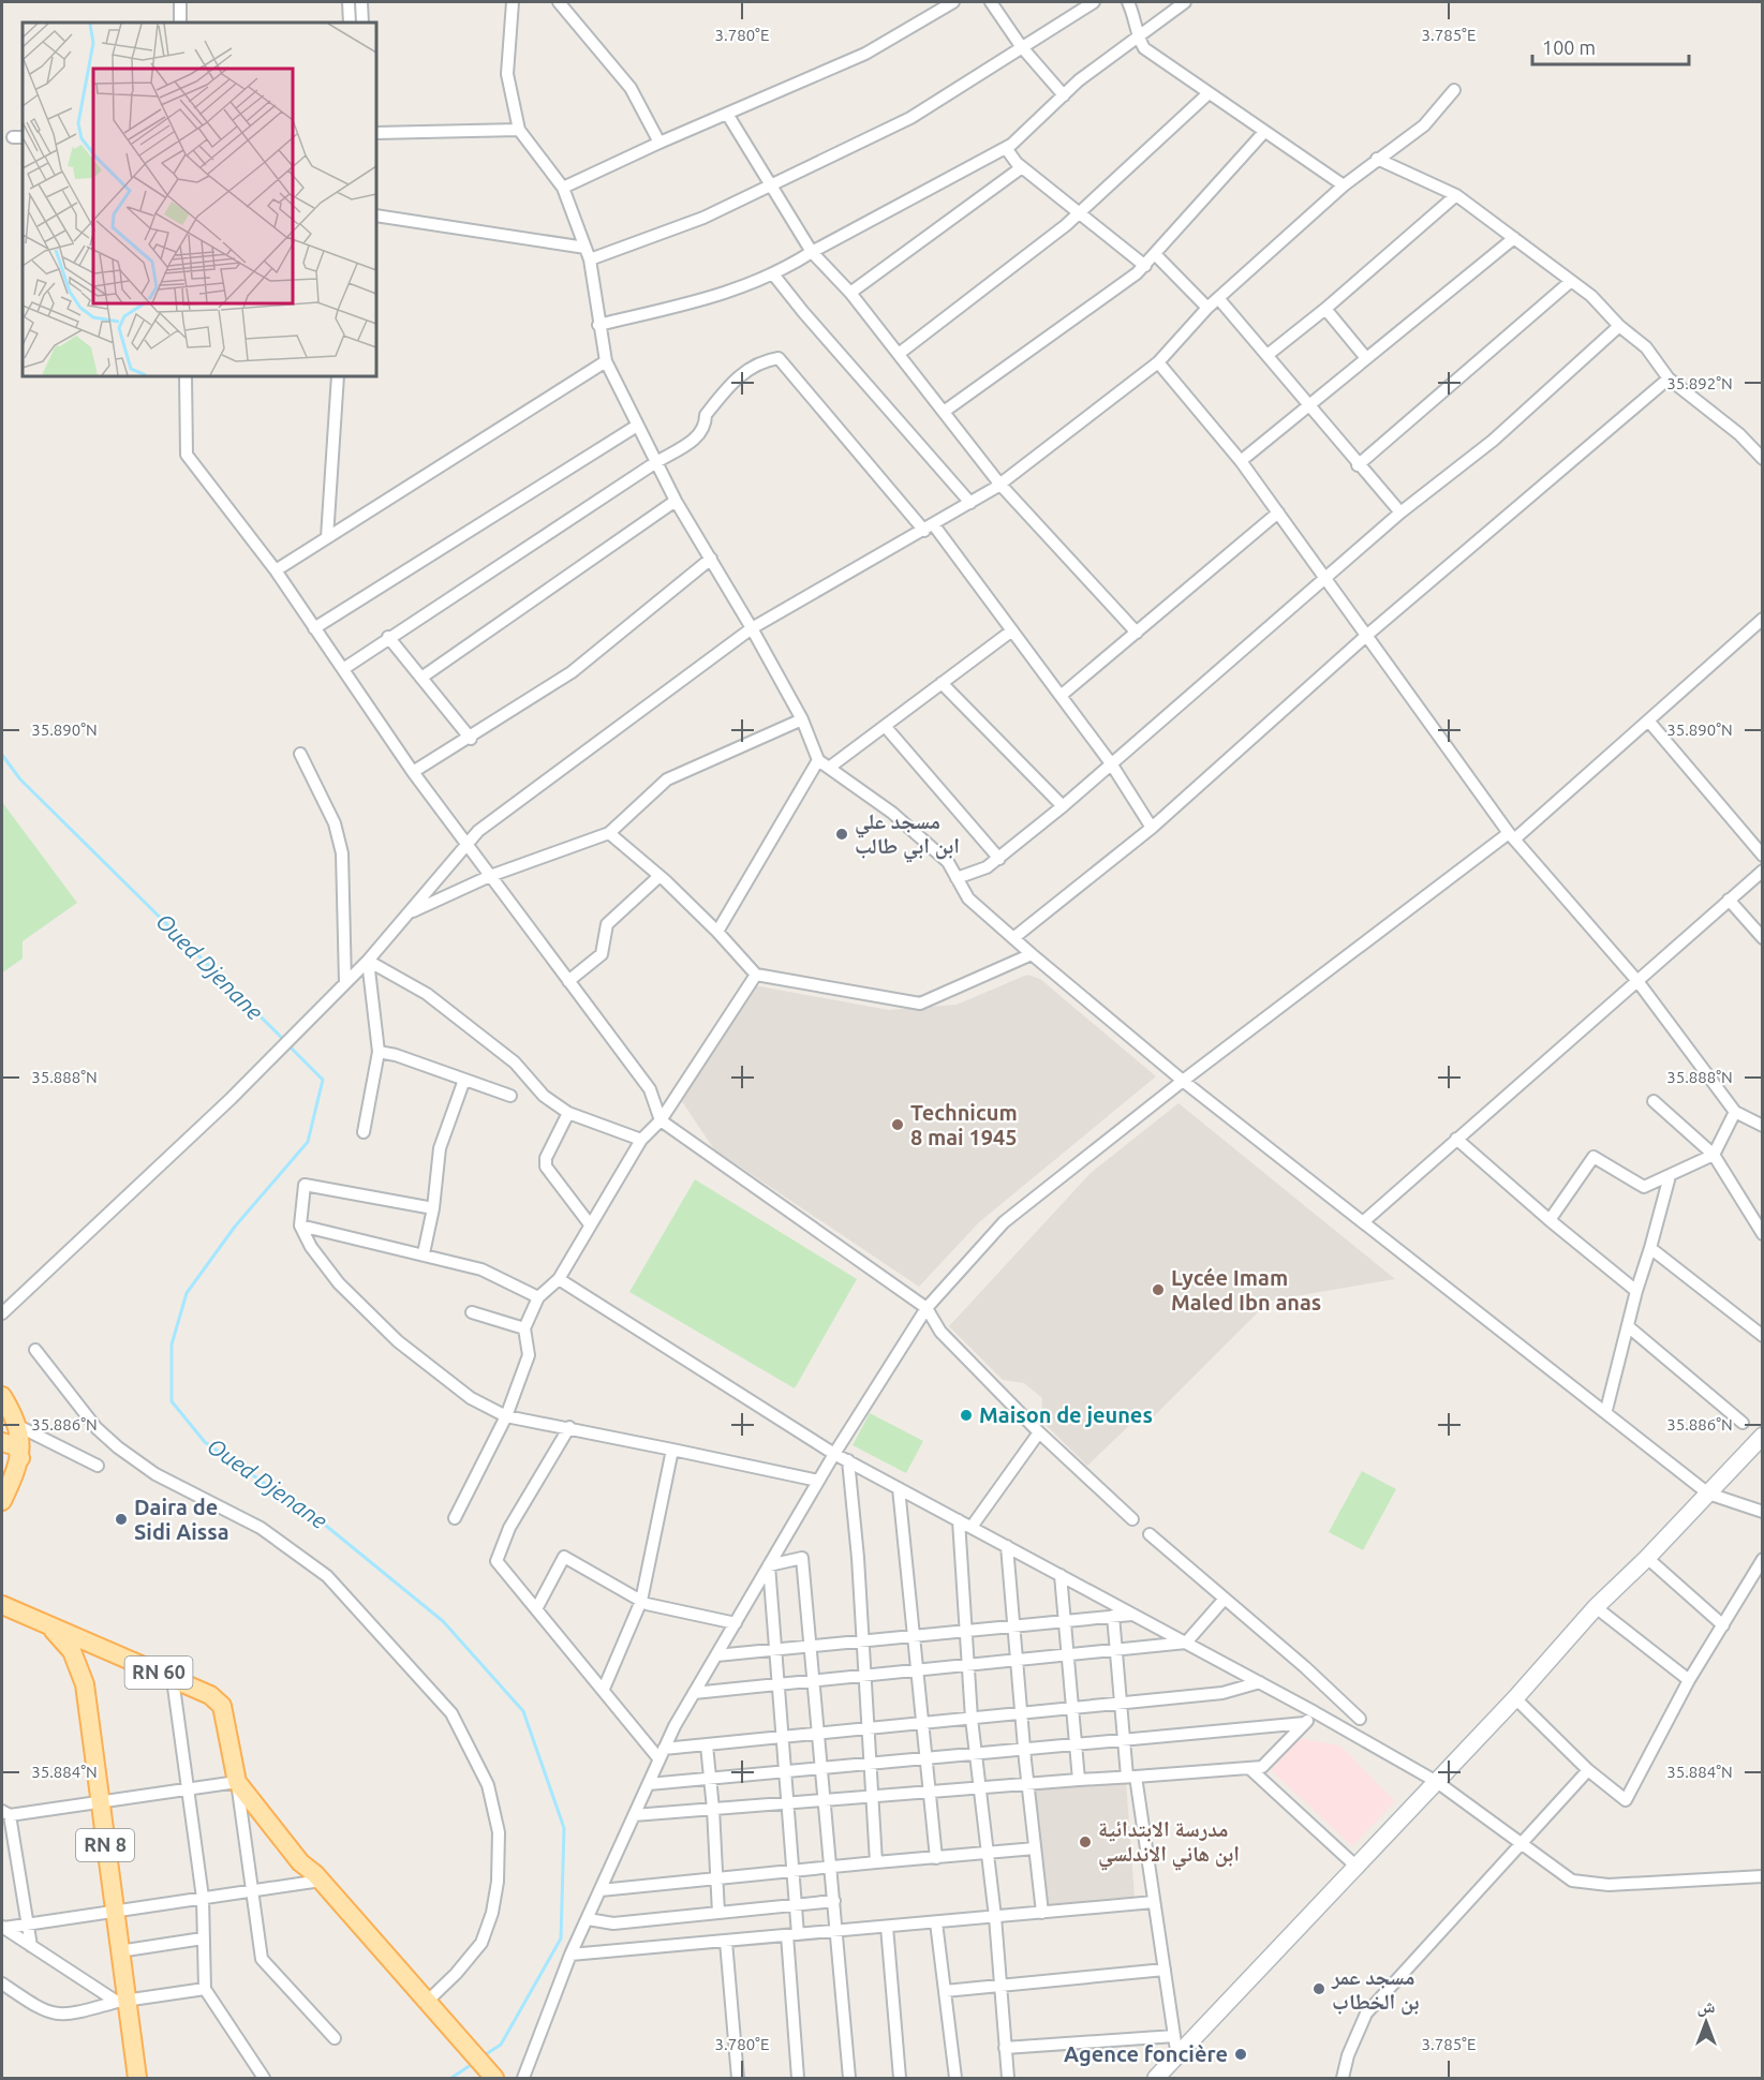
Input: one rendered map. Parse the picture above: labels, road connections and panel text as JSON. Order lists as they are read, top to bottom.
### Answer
{
  "streets": {
    "main road": ["RN 60", "RN 8"]
  },
  "crossings": [
    ["RN 60", "RN 8"]
  ],
  "water": ["Oued Djenane"],
  "places": [
    "مسجد علي ابن ابي طالب",
    "Technicum 8 mai 1945",
    "Lycée Imam Maled Ibn anas",
    "Maison de jeunes",
    "Daira de Sidi Aissa",
    "مدرسة الابتدائية ابن هاني الاندلسي",
    "مسجد عمر بن الخطاب",
    "Agence foncière"
  ],
  "scale_bar": "100 m",
  "north": "top",
  "coordinates": [
    "3.780°E",
    "3.785°E",
    "35.892°N",
    "35.890°N",
    "35.888°N",
    "35.886°N",
    "35.884°N"
  ]
}
